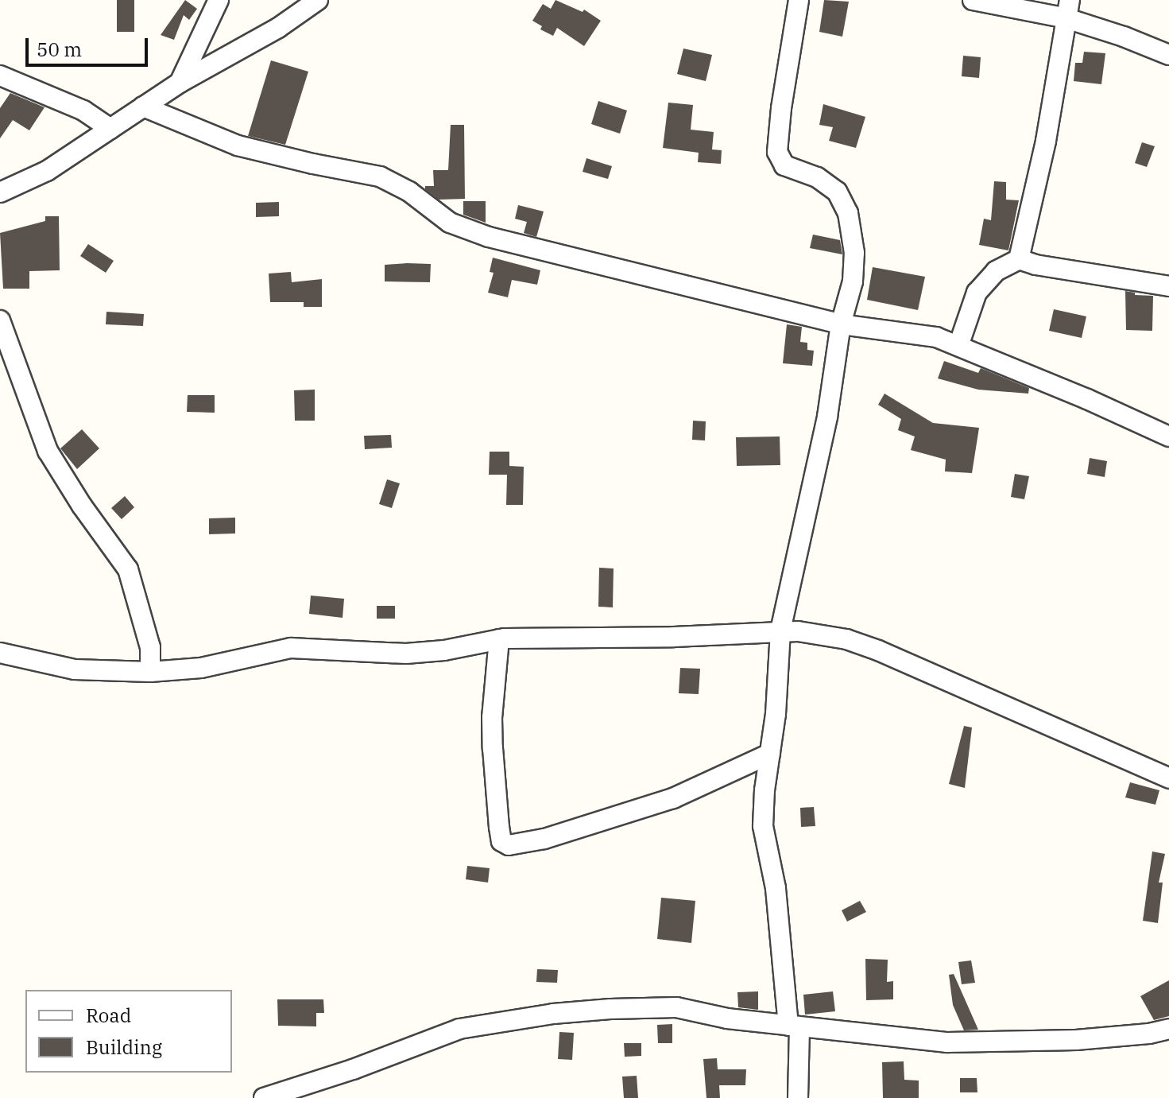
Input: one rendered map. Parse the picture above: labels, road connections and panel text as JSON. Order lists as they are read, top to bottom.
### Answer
{
  "legend": ["Road", "Building"],
  "scale_bar": "50 m"
}
